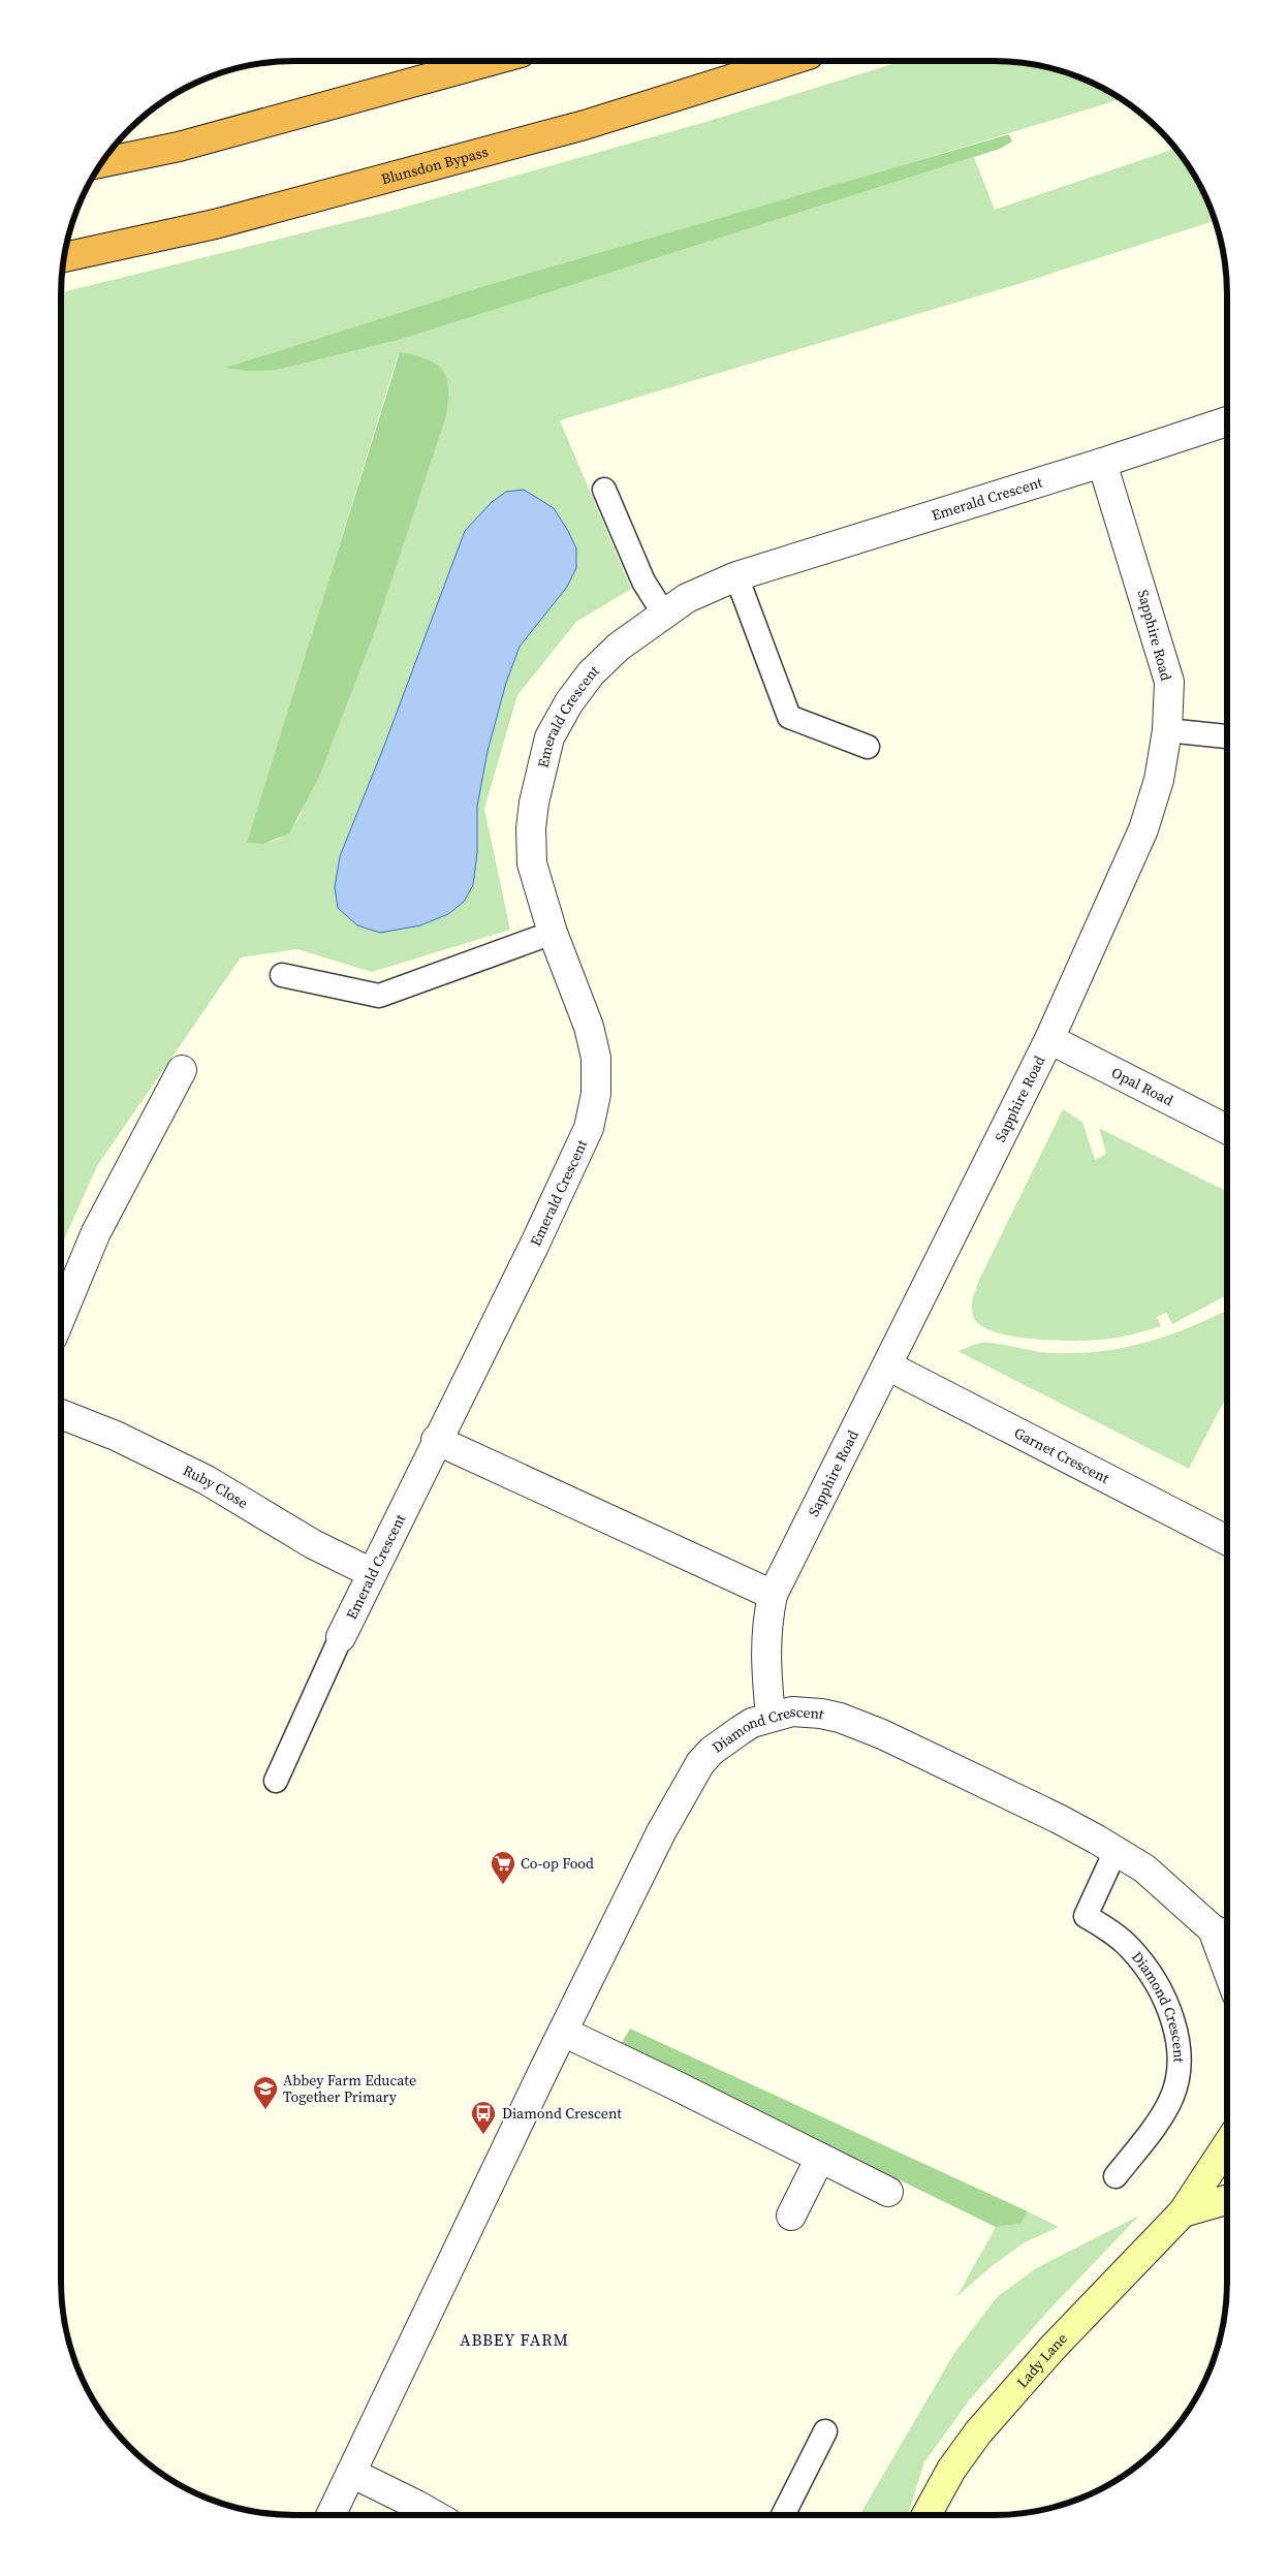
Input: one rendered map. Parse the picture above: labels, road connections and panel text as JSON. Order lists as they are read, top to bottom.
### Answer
{
  "streets": {
    "highway": ["Blunsdon Bypass"],
    "main road": ["Lady Lane"],
    "street": [
      "Emerald Crescent",
      "Sapphire Road",
      "Opal Road",
      "Garnet Crescent",
      "Ruby Close",
      "Diamond Crescent"
    ]
  },
  "crossings": [
    ["Emerald Crescent", "Sapphire Road"],
    ["Emerald Crescent", "Ruby Close"],
    ["Sapphire Road", "Opal Road"],
    ["Sapphire Road", "Garnet Crescent"],
    ["Sapphire Road", "Diamond Crescent"]
  ],
  "districts": ["ABBEY FARM"],
  "places": {
    "supermarket": ["Co-op Food"],
    "school or university": ["Abbey Farm Educate Together Primary"],
    "bus stop": ["Diamond Crescent"]
  }
}
